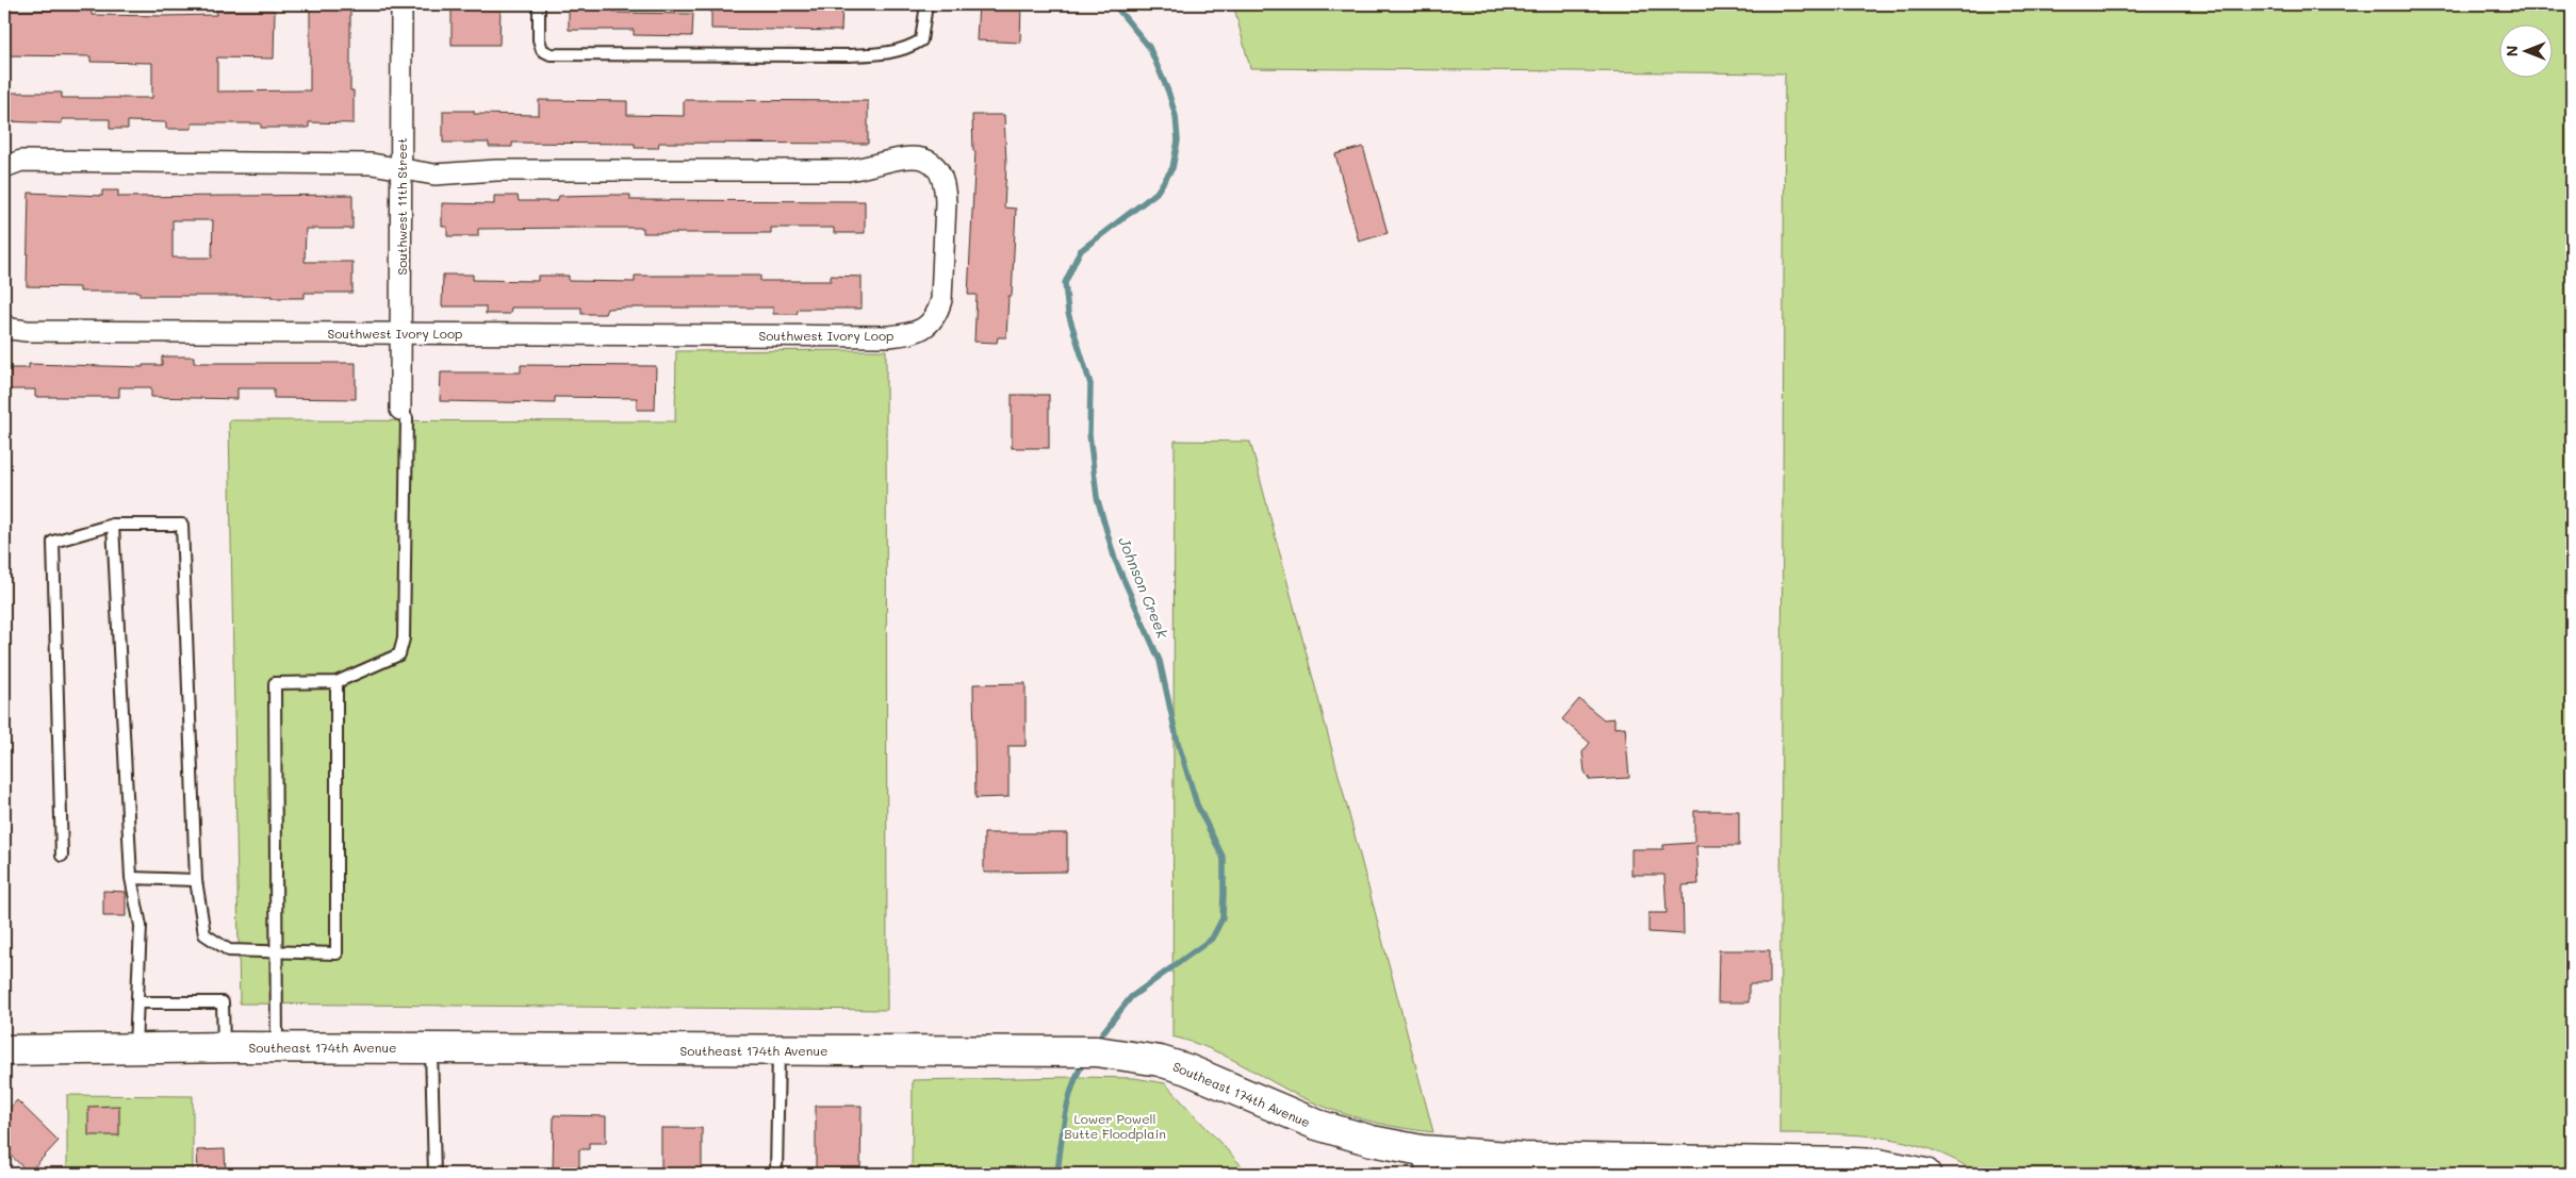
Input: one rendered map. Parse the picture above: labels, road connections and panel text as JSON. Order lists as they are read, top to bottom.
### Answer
{
  "streets": {
    "main road": ["Southeast 174th Avenue"],
    "street": ["Southwest 11th Street", "Southwest Ivory Loop"]
  },
  "crossings": [
    ["Southwest 11th Street", "Southwest Ivory Loop"]
  ],
  "water": ["Johnson Creek"],
  "parks": ["Lower Powell Butte Floodplain"],
  "north": "left"
}
